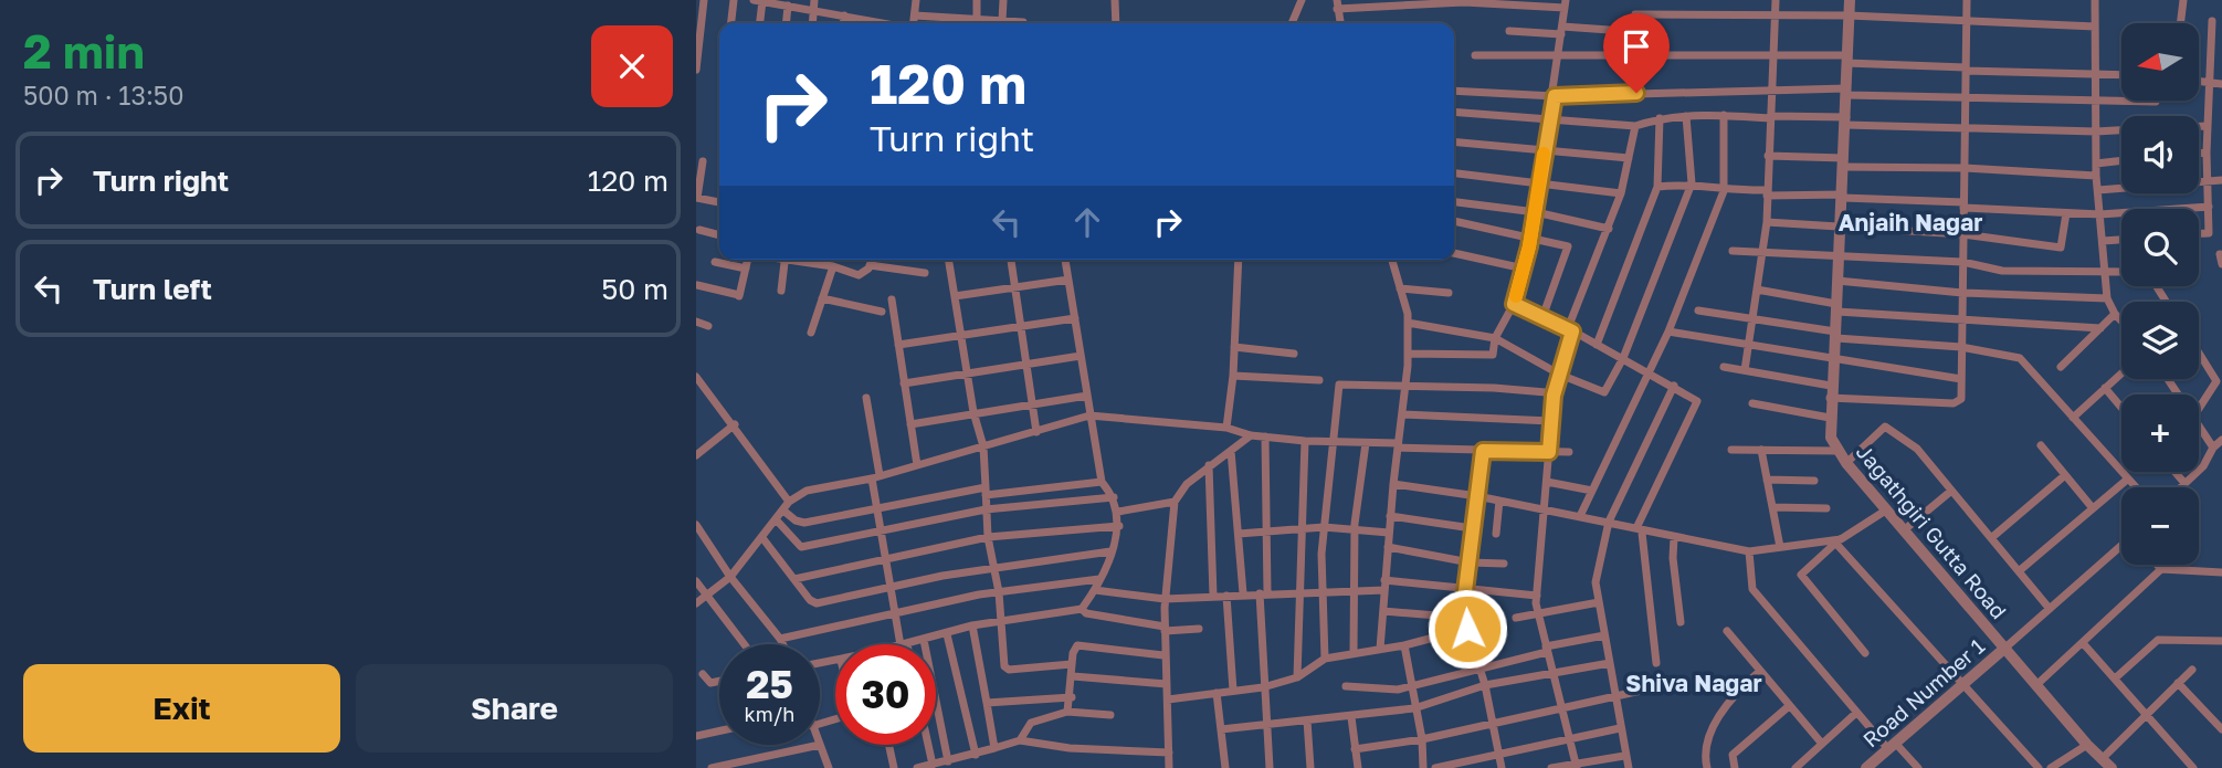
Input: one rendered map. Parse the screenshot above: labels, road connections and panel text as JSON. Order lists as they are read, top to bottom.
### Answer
{
  "streets": {
    "street": ["Jagathgiri Gutta Road", "Road Number 1"]
  },
  "crossings": [
    ["Jagathgiri Gutta Road", "Road Number 1"]
  ],
  "districts": ["Anjaih Nagar", "Shiva Nagar"],
  "north": "left",
  "page": {
    "heading": ["2 min", "500 m · 13:50"],
    "map_buttons": ["+", "−"],
    "turn": ["120 m", "Turn right"],
    "list": [
      {
        "name": "Turn right",
        "value": "120 m"
      },
      {
        "name": "Turn left",
        "value": "50 m"
      }
    ],
    "speed": "25 km/h",
    "limit": "30",
    "buttons": ["Exit", "Share"]
  }
}
